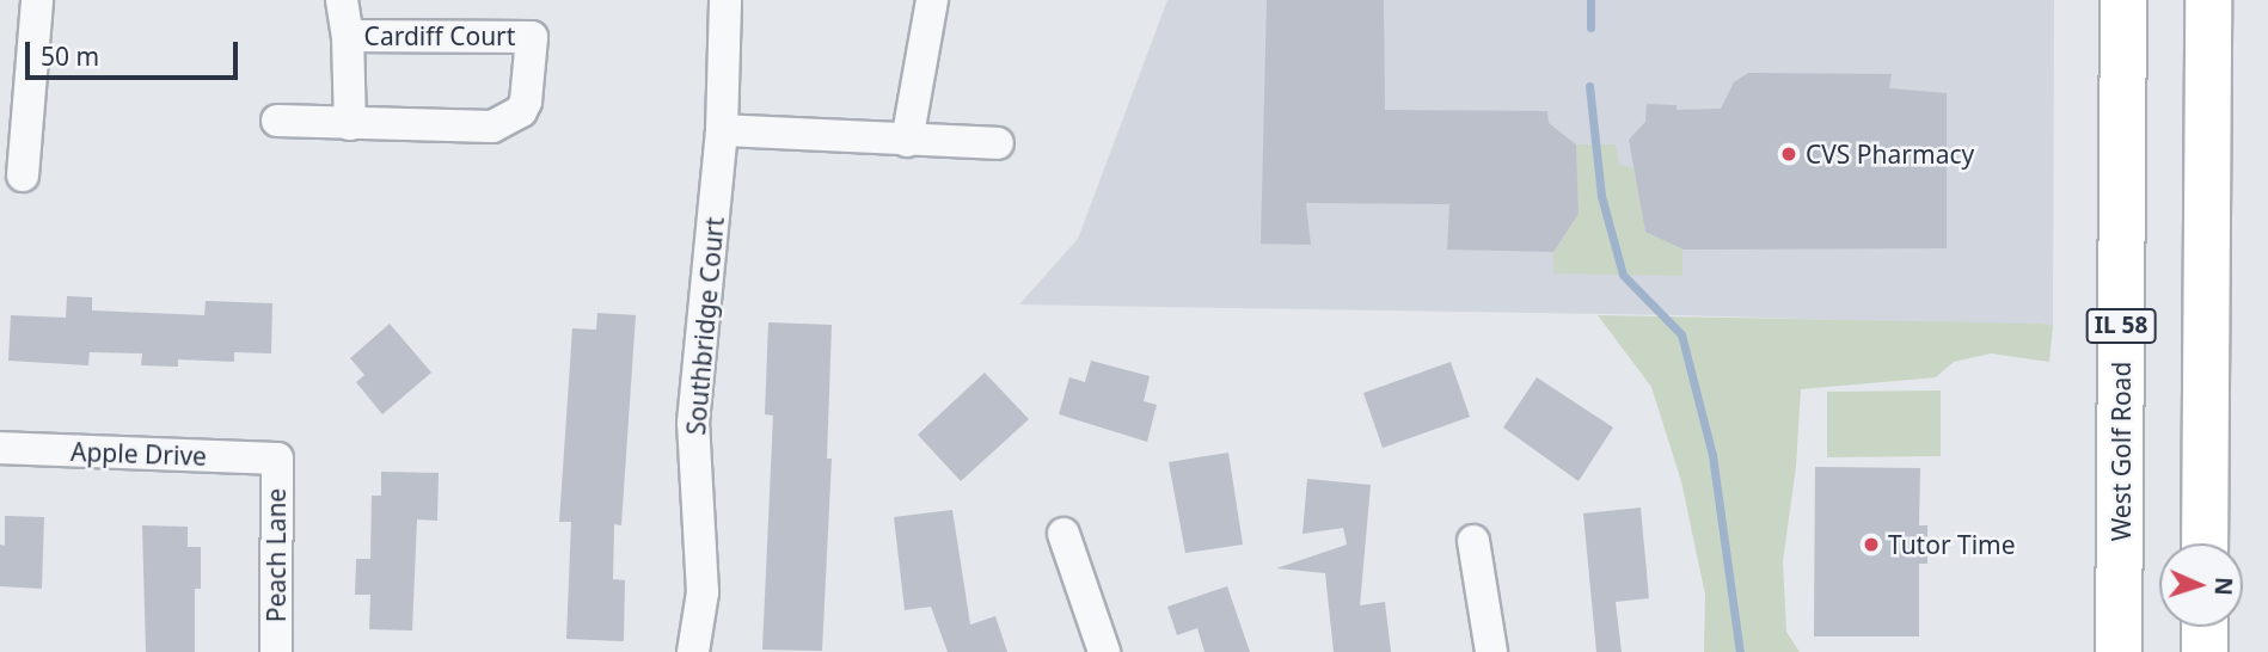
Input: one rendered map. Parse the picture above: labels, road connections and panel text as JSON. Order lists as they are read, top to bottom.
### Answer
{
  "streets": {
    "main road": ["IL 58", "West Golf Road"],
    "street": [
      "Cardiff Court",
      "Southbridge Court",
      "Apple Drive",
      "Peach Lane"
    ]
  },
  "crossings": [
    ["Apple Drive", "Peach Lane"]
  ],
  "places": ["CVS Pharmacy", "Tutor Time"],
  "scale_bar": "50 m",
  "north": "right"
}
